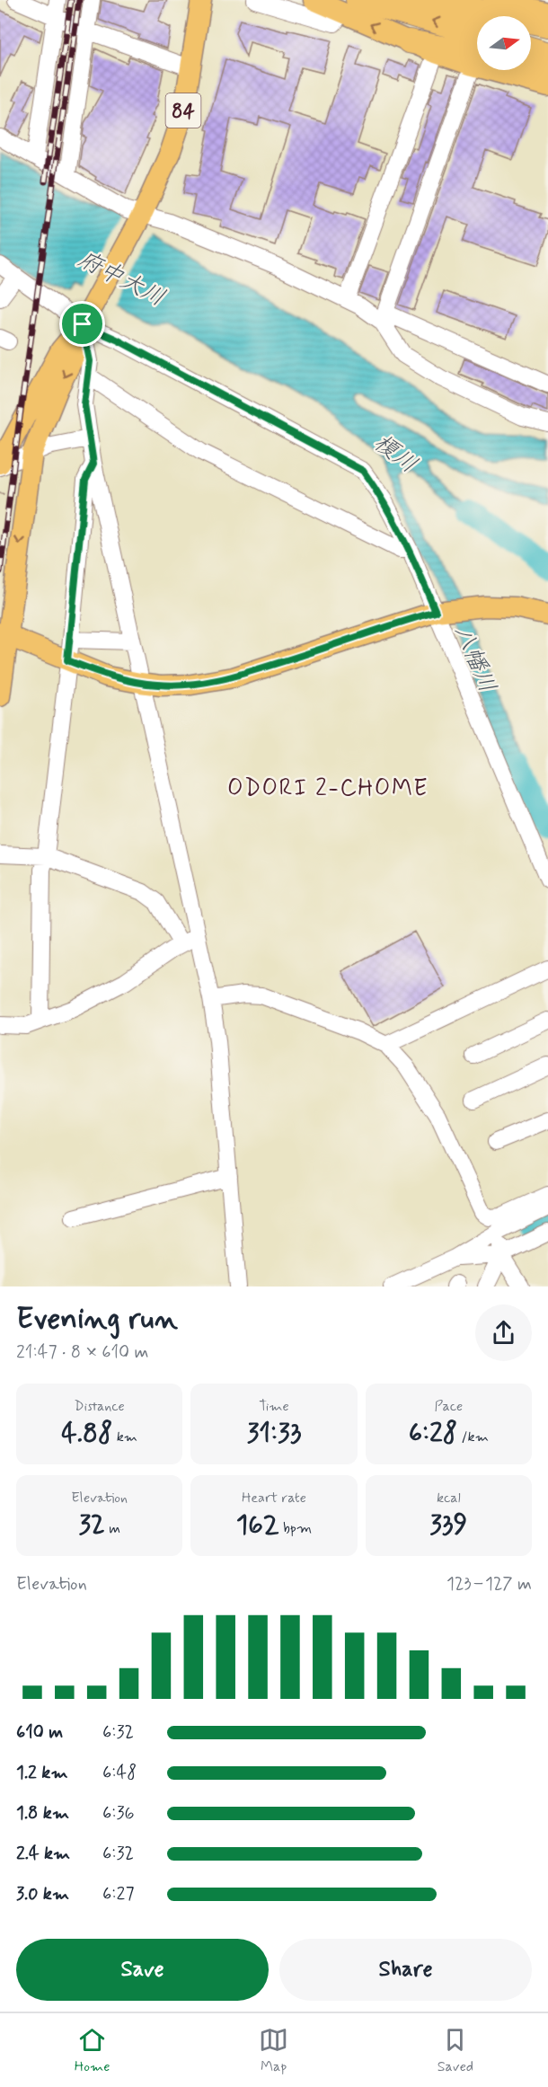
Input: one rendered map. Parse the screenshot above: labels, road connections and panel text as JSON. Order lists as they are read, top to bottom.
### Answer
{
  "streets": {
    "main road": ["84"]
  },
  "districts": ["ODORI 2-CHOME"],
  "water": ["府中大川", "榎川", "八幡川"],
  "north": "right",
  "page": {
    "heading": ["Evening run", "21:47 · 8 × 610 m"],
    "stats": [
      ["Distance", "4.88 km"],
      ["Time", "31:33"],
      ["Pace", "6:28 /km"],
      ["Elevation", "32 m"],
      ["Heart rate", "162 bpm"],
      ["kcal", "339"]
    ],
    "chart": ["Elevation", "123–127 m"],
    "list": [
      {
        "name": "610 m",
        "note": "6:32"
      },
      {
        "name": "1.2 km",
        "note": "6:48"
      },
      {
        "name": "1.8 km",
        "note": "6:36"
      },
      {
        "name": "2.4 km",
        "note": "6:32"
      },
      {
        "name": "3.0 km",
        "note": "6:27"
      }
    ],
    "buttons": ["Save", "Share"],
    "tabs": ["Home", "Map", "Saved"]
  }
}
